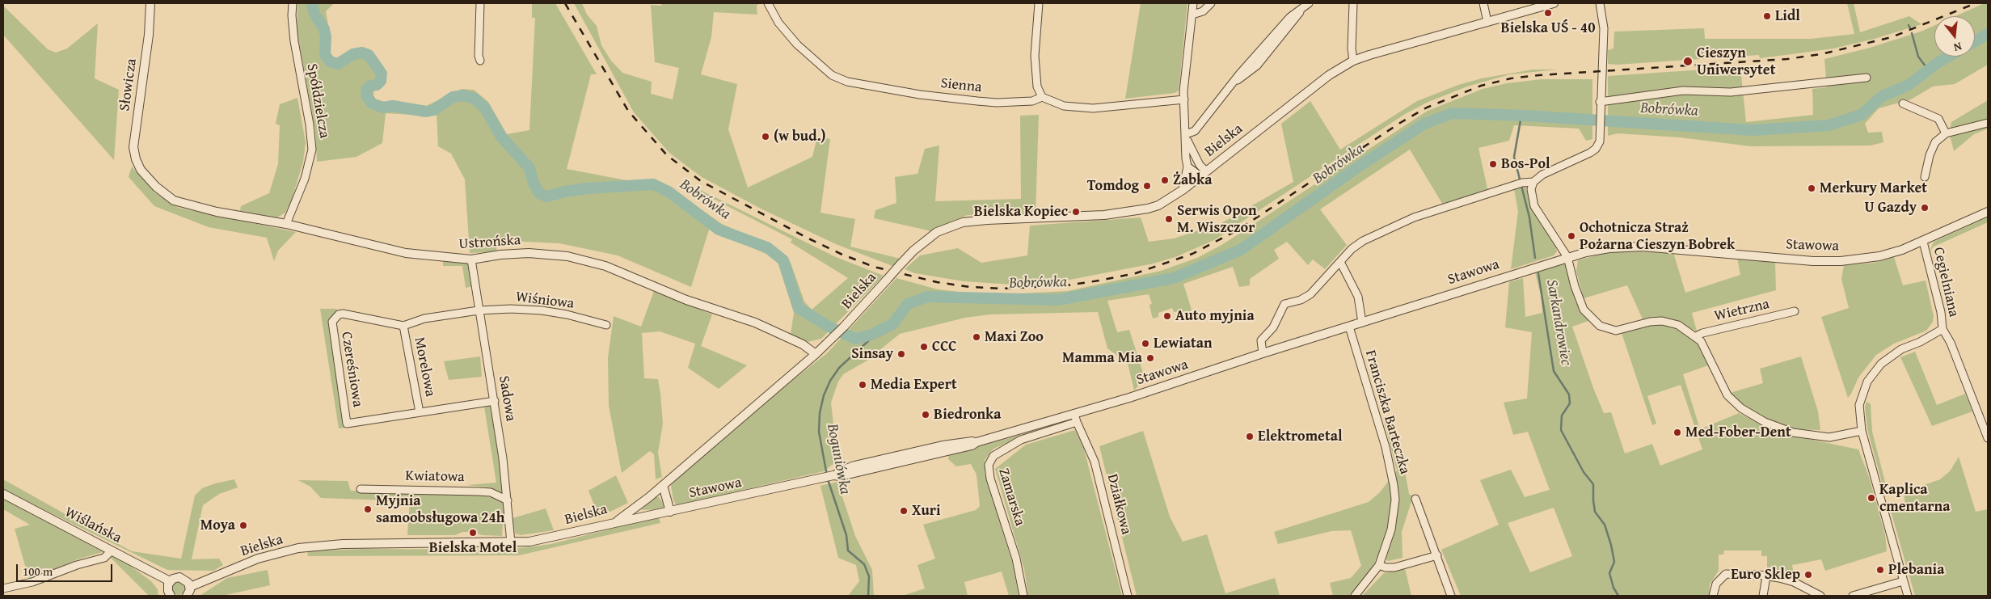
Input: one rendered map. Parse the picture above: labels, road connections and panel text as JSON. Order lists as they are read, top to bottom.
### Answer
{
  "streets": {
    "street": [
      "Słowicza",
      "Sienna",
      "Spółdzielcza",
      "Bielska",
      "Ustrońska",
      "Stawowa",
      "Cegielniana",
      "Wiśniowa",
      "Wietrzna",
      "Morelowa",
      "Czereśniowa",
      "Sadowa",
      "Franciszka Barteczka",
      "Kwiatowa",
      "Zamarska",
      "Działkowa",
      "Wiślańska"
    ]
  },
  "crossings": [
    ["Słowicza", "Ustrońska"],
    ["Spółdzielcza", "Ustrońska"],
    ["Bielska", "Ustrońska"],
    ["Bielska", "Stawowa"],
    ["Bielska", "Sadowa"],
    ["Ustrońska", "Sadowa"],
    ["Stawowa", "Cegielniana"],
    ["Stawowa", "Franciszka Barteczka"],
    ["Stawowa", "Zamarska"],
    ["Stawowa", "Działkowa"],
    ["Wiśniowa", "Sadowa"],
    ["Morelowa", "Czereśniowa"],
    ["Czereśniowa", "Sadowa"],
    ["Sadowa", "Kwiatowa"],
    ["Zamarska", "Działkowa"]
  ],
  "water": ["Bobrówka", "Sarkandrowiec", "Boguniówka"],
  "places": [
    "Bielska UŚ - 40",
    "Lidl",
    "Cieszyn Uniwersytet",
    "(w bud.)",
    "Bos-Pol",
    "Żabka",
    "Tomdog",
    "Merkury Market",
    "U Gazdy",
    "Bielska Kopiec",
    "Serwis Opon M. Wiszczor",
    "Ochotnicza Straż Pożarna Cieszyn Bobrek",
    "Auto myjnia",
    "Maxi Zoo",
    "Lewiatan",
    "CCC",
    "Sinsay",
    "Mamma Mia",
    "Media Expert",
    "Biedronka",
    "Med-Fober-Dent",
    "Elektrometal",
    "Kaplica cmentarna",
    "Myjnia samoobsługowa 24h",
    "Xuri",
    "Moya",
    "Bielska Motel",
    "Plebania",
    "Euro Sklep"
  ],
  "scale_bar": "100 m",
  "north": "bottom"
}
